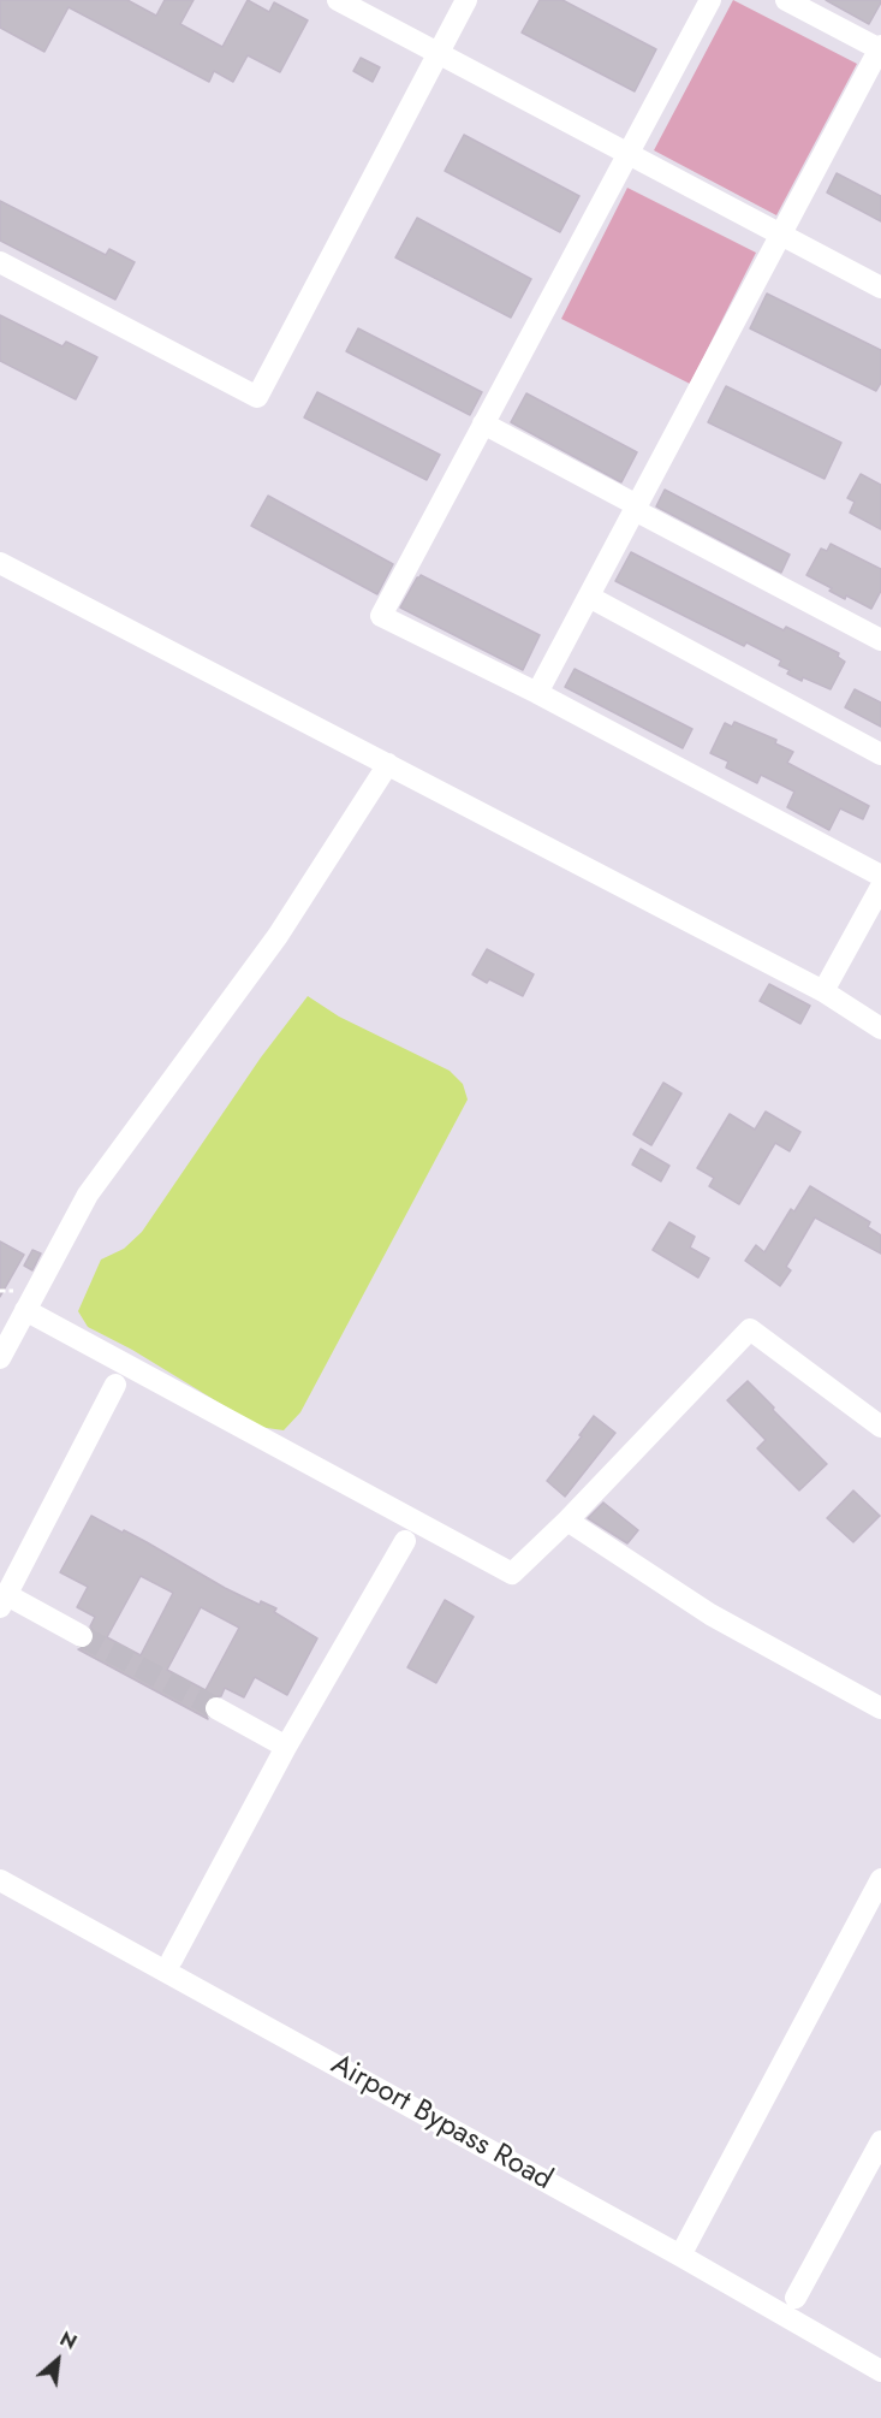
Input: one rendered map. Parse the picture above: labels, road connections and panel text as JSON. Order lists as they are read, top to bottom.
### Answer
{
  "streets": {
    "street": ["Airport Bypass Road"]
  },
  "north": "top right"
}
